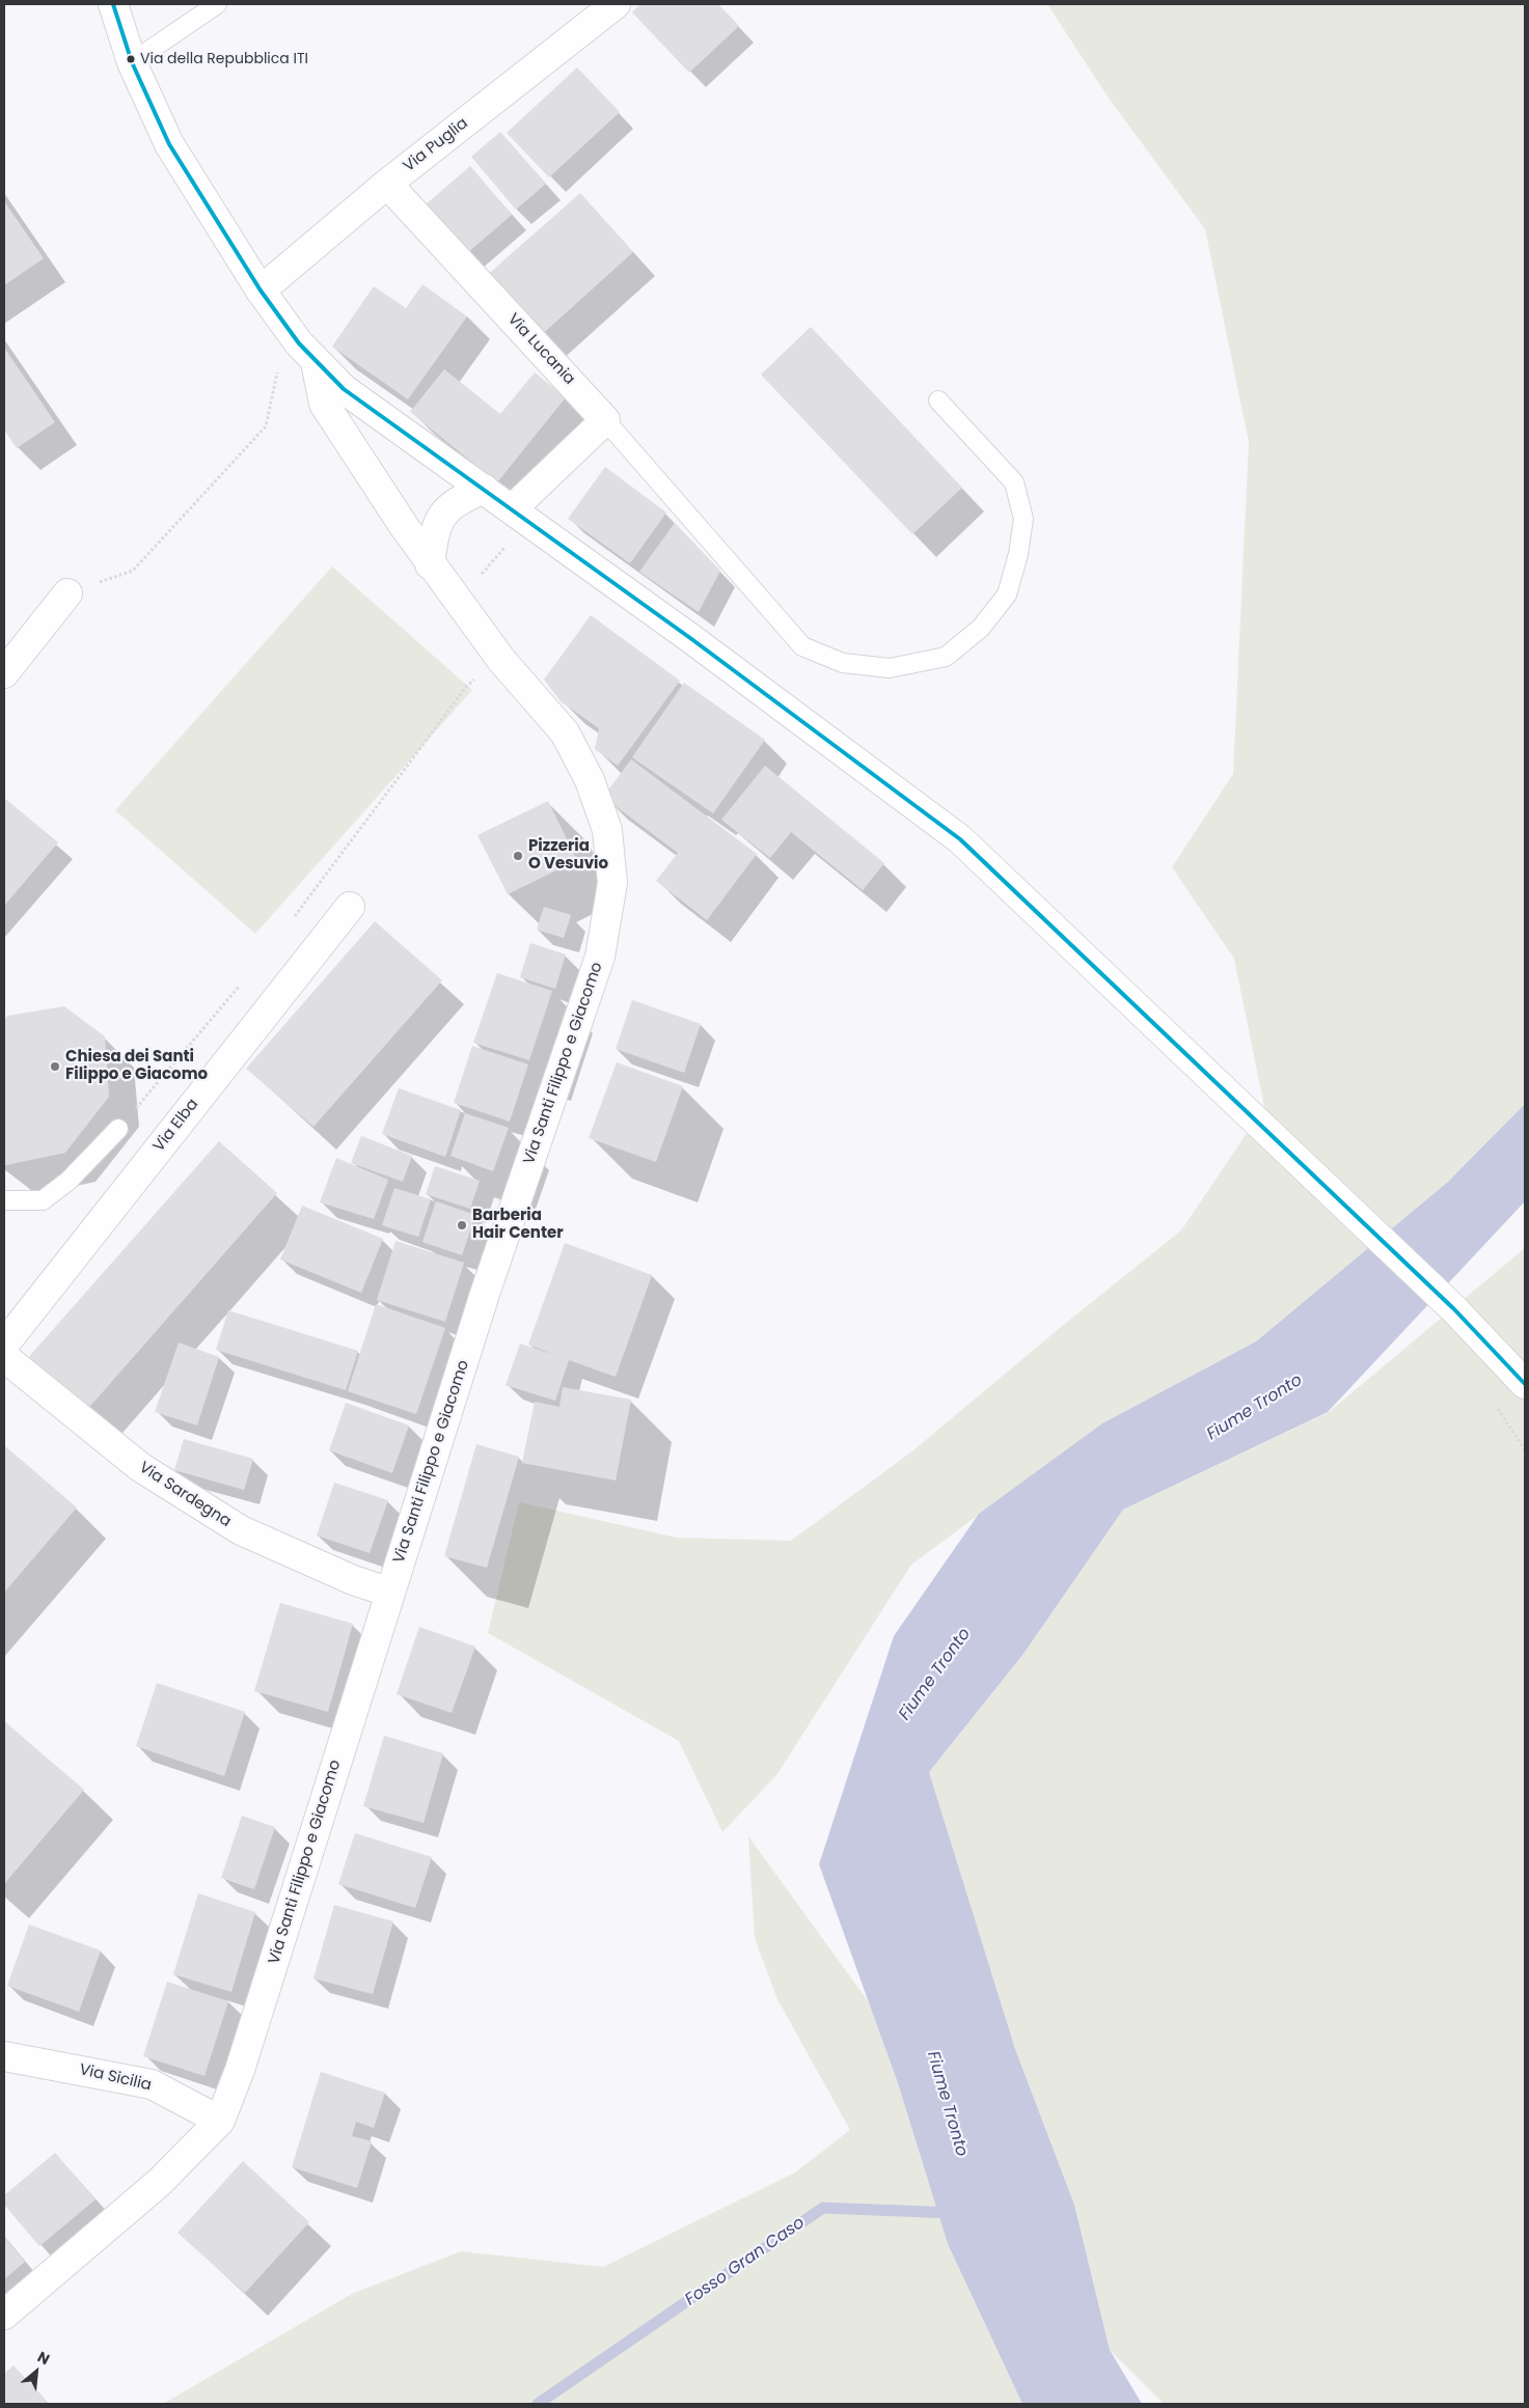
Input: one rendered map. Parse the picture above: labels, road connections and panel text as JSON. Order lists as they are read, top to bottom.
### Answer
{
  "streets": {
    "street": [
      "Via Puglia",
      "Via Lucania",
      "Via Santi Filippo e Giacomo",
      "Via Elba",
      "Via Sardegna",
      "Via Sicilia"
    ]
  },
  "crossings": [
    ["Via Puglia", "Via Lucania"],
    ["Via Santi Filippo e Giacomo", "Via Sardegna"],
    ["Via Santi Filippo e Giacomo", "Via Sicilia"]
  ],
  "water": ["Fiume Tronto", "Fosso Gran Caso"],
  "places": [
    "Via della Repubblica ITI",
    "Pizzeria O Vesuvio",
    "Chiesa dei Santi Filippo e Giacomo",
    "Barberia Hair Center"
  ],
  "north": "top right"
}
